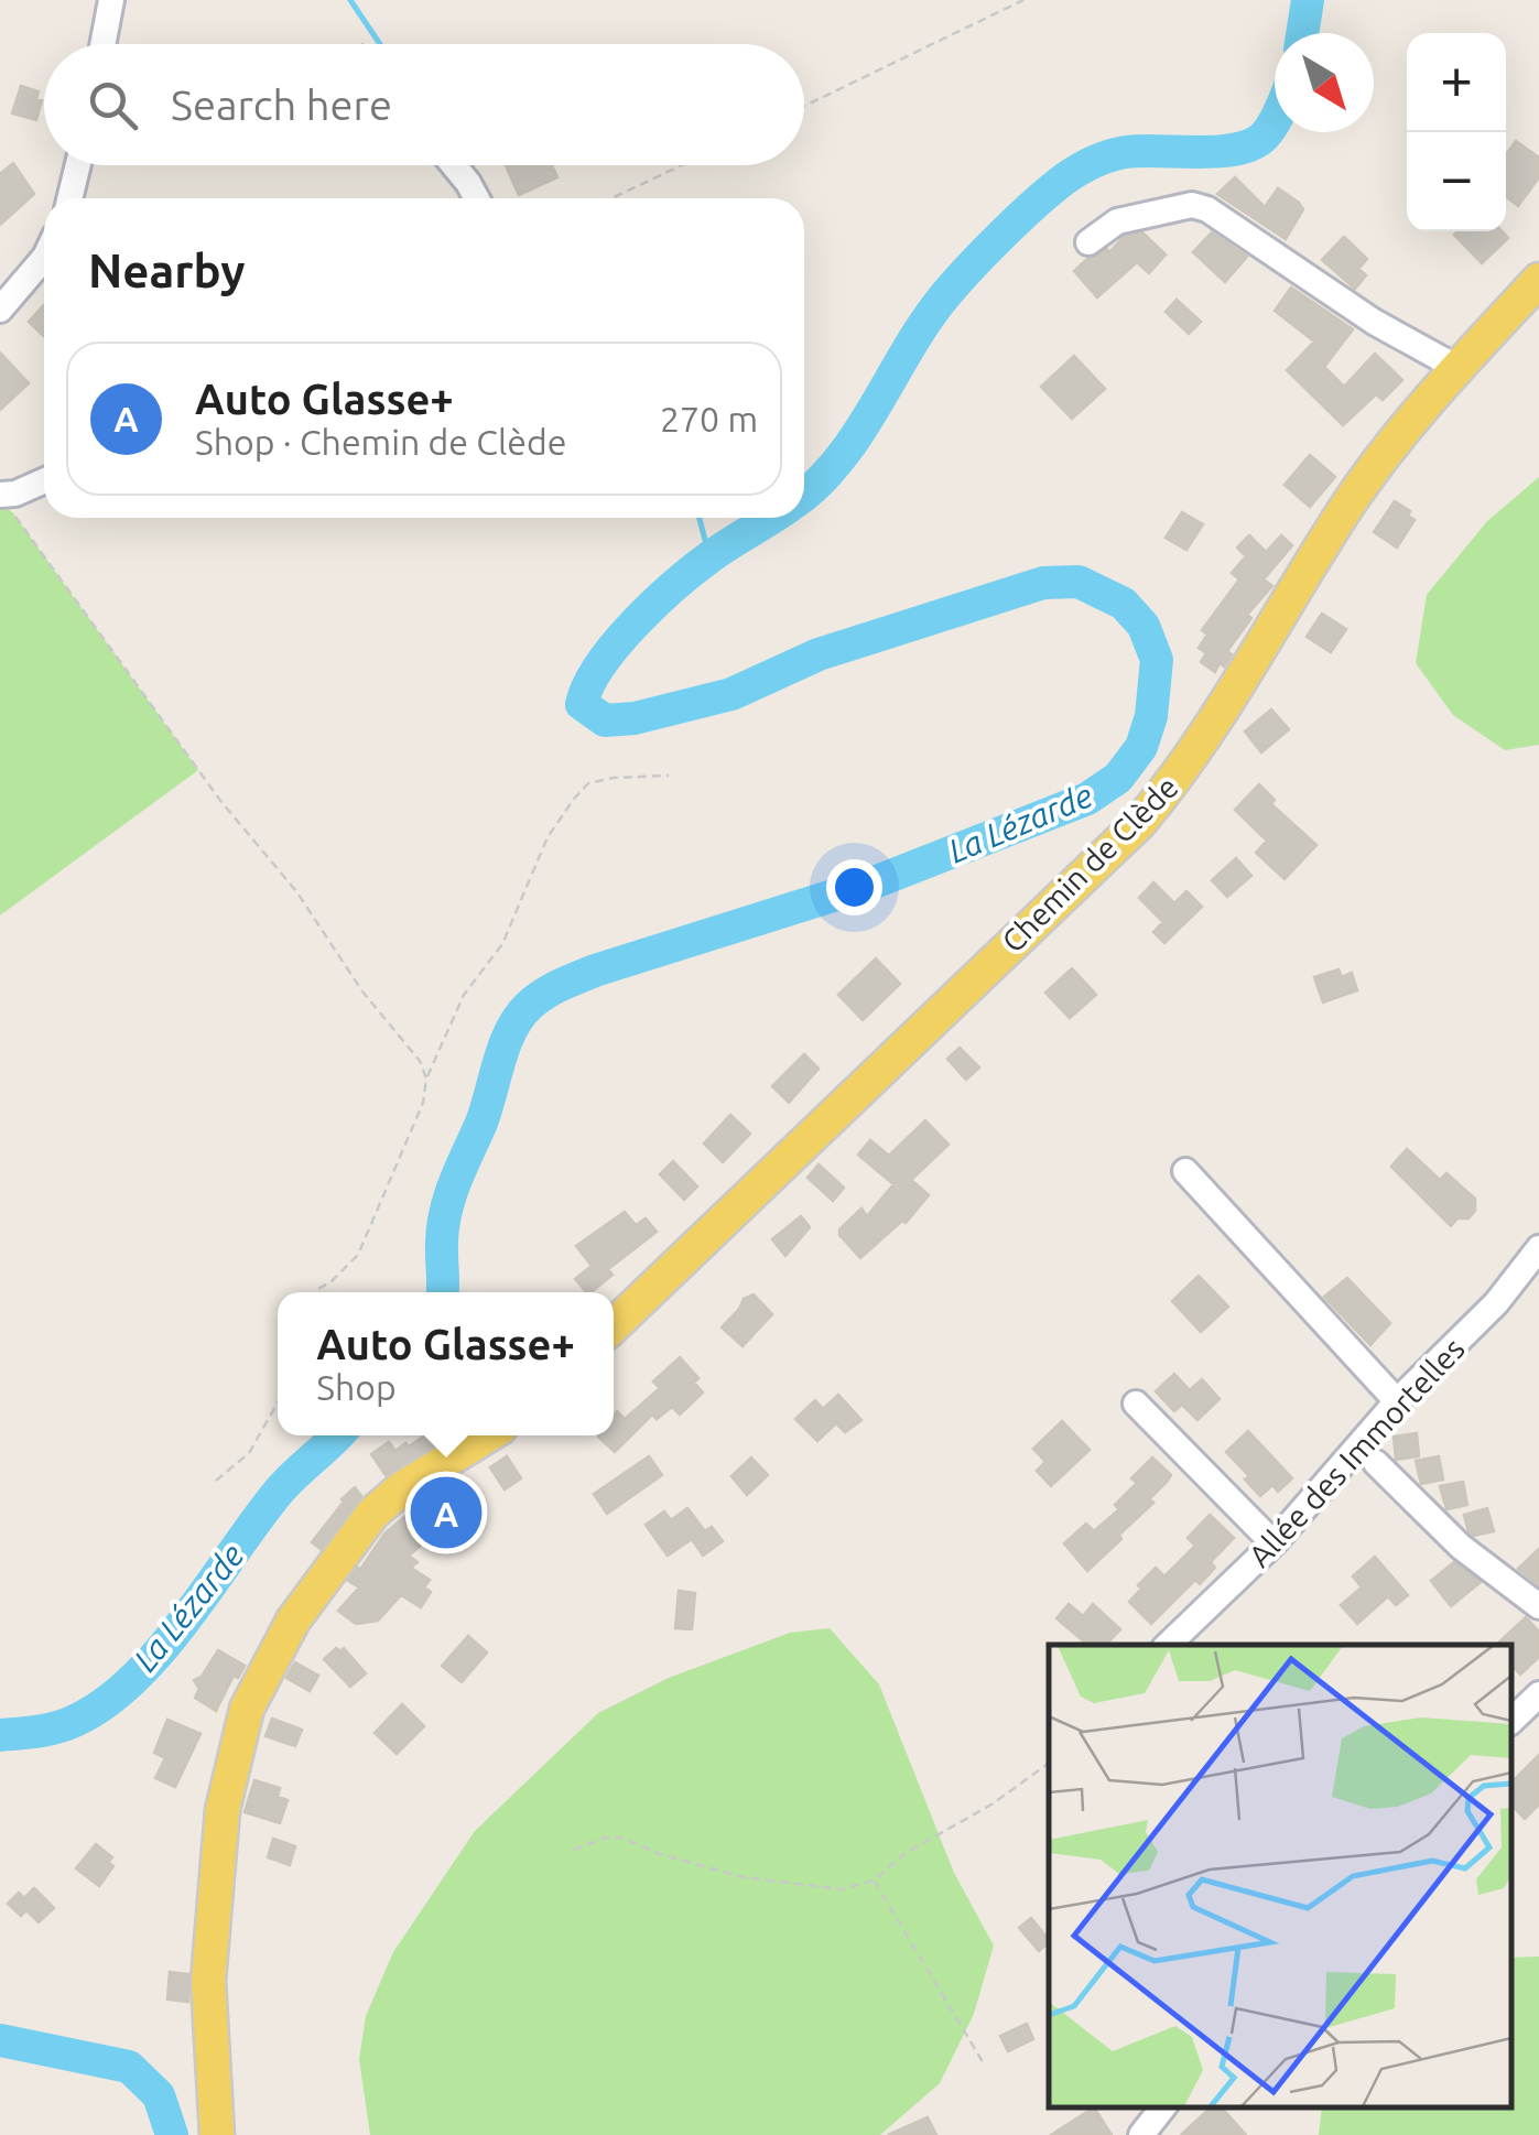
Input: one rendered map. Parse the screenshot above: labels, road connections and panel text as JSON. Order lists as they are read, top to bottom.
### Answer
{
  "streets": {
    "main road": ["Chemin de Clède"],
    "street": ["Allée des Immortelles"]
  },
  "water": ["La Lézarde"],
  "north": "bottom right",
  "page": {
    "map_buttons": ["+", "−"],
    "search": "Search here",
    "heading": "Nearby",
    "list": [
      {
        "mark": "A",
        "name": "Auto Glasse+",
        "note": "Shop · Chemin de Clède",
        "value": "270 m"
      }
    ],
    "popup": ["Auto Glasse+", "Shop"],
    "pins": "A"
  }
}
